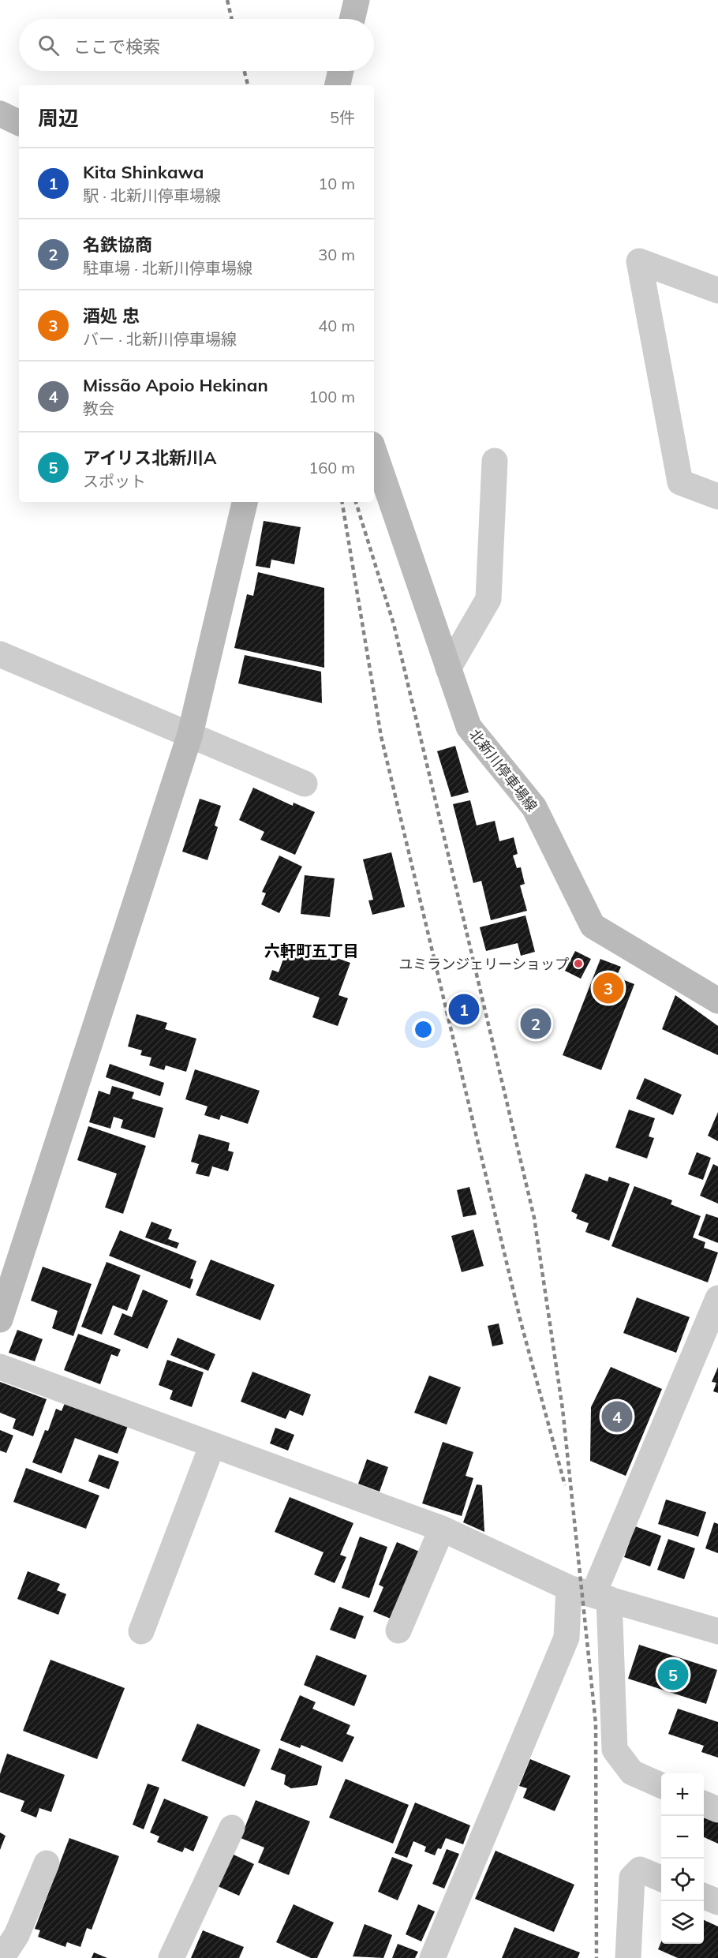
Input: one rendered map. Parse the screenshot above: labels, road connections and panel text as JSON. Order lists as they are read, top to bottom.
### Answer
{
  "streets": {
    "street": ["北新川停車場線"]
  },
  "districts": ["六軒町五丁目"],
  "places": ["ユミランジェリーショップ"],
  "page": {
    "search": "ここで検索",
    "heading": ["周辺", "5件"],
    "list": [
      {
        "mark": "1",
        "name": "Kita Shinkawa",
        "note": "駅 · 北新川停車場線",
        "value": "10 m"
      },
      {
        "mark": "2",
        "name": "名鉄協商",
        "note": "駐車場 · 北新川停車場線",
        "value": "30 m"
      },
      {
        "mark": "3",
        "name": "酒処 忠",
        "note": "バー · 北新川停車場線",
        "value": "40 m"
      },
      {
        "mark": "4",
        "name": "Missão Apoio Hekinan",
        "note": "教会",
        "value": "100 m"
      },
      {
        "mark": "5",
        "name": "アイリス北新川A",
        "note": "スポット",
        "value": "160 m"
      }
    ],
    "pins": [
      "3",
      "1",
      "2",
      "4",
      "5"
    ],
    "map_buttons": ["+", "−"]
  }
}
